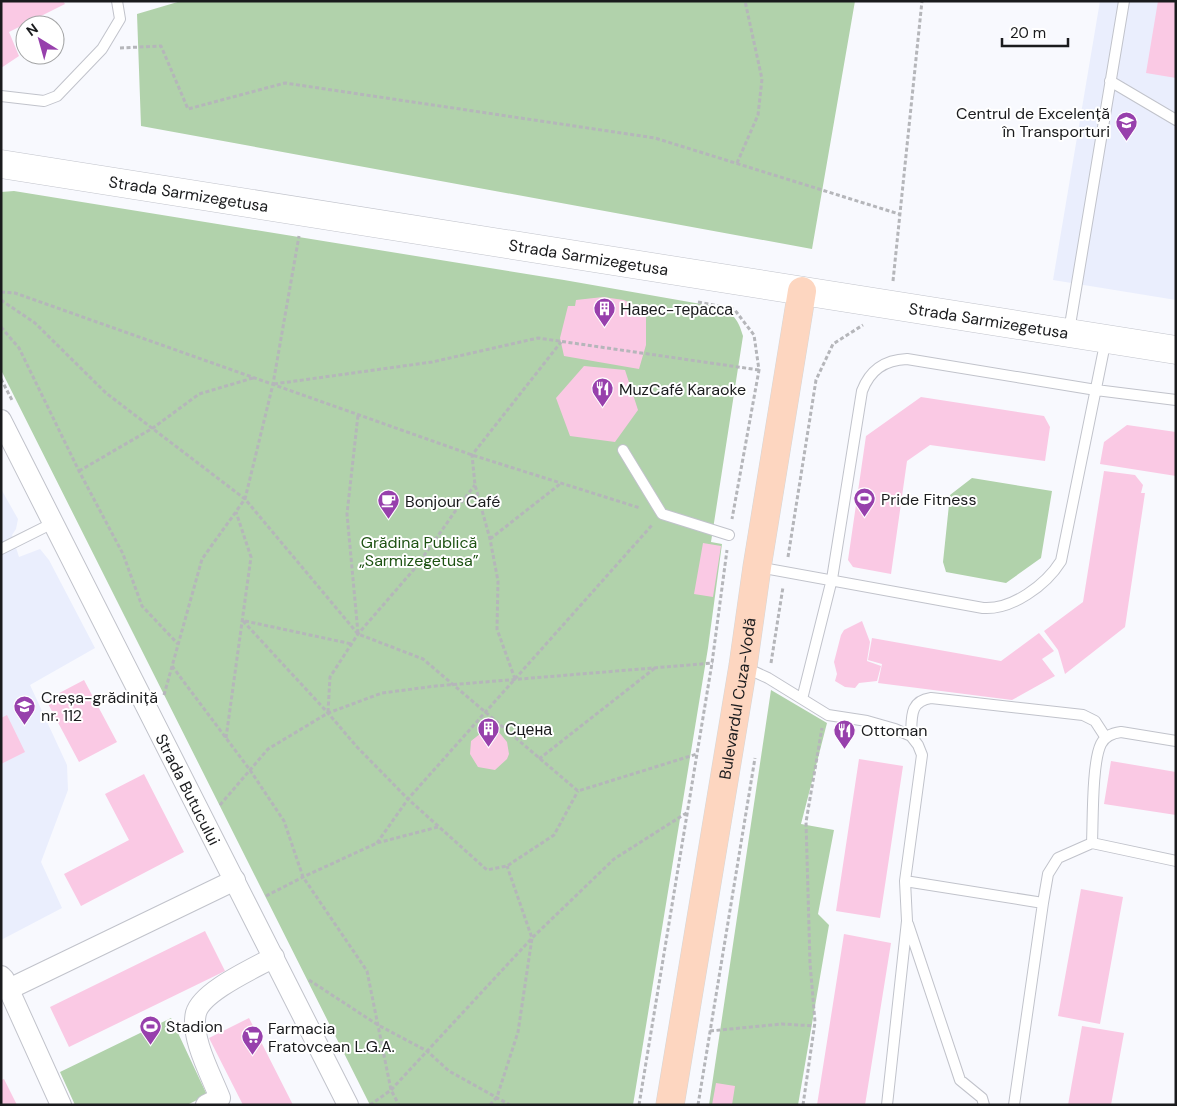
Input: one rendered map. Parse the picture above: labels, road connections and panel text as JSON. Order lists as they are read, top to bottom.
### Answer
{
  "streets": {
    "main road": ["Strada Sarmizegetusa", "Bulevardul Cuza-Vodă"],
    "street": ["Strada Butucului"]
  },
  "crossings": [
    ["Strada Sarmizegetusa", "Bulevardul Cuza-Vodă"]
  ],
  "parks": ["Grădina Publică „Sarmizegetusa”"],
  "places": {
    "school or university": ["Centrul de Excelență în Transporturi", "Creșa-grădiniță nr. 112"],
    "building": ["Навес-терасса", "Сцена"],
    "restaurant": ["MuzCafé Karaoke", "Ottoman"],
    "sports": ["Pride Fitness", "Stadion"],
    "cafe": ["Bonjour Café"],
    "supermarket": ["Farmacia Fratovcean L.G.A."]
  },
  "scale_bar": "20 m",
  "north": "top left"
}
